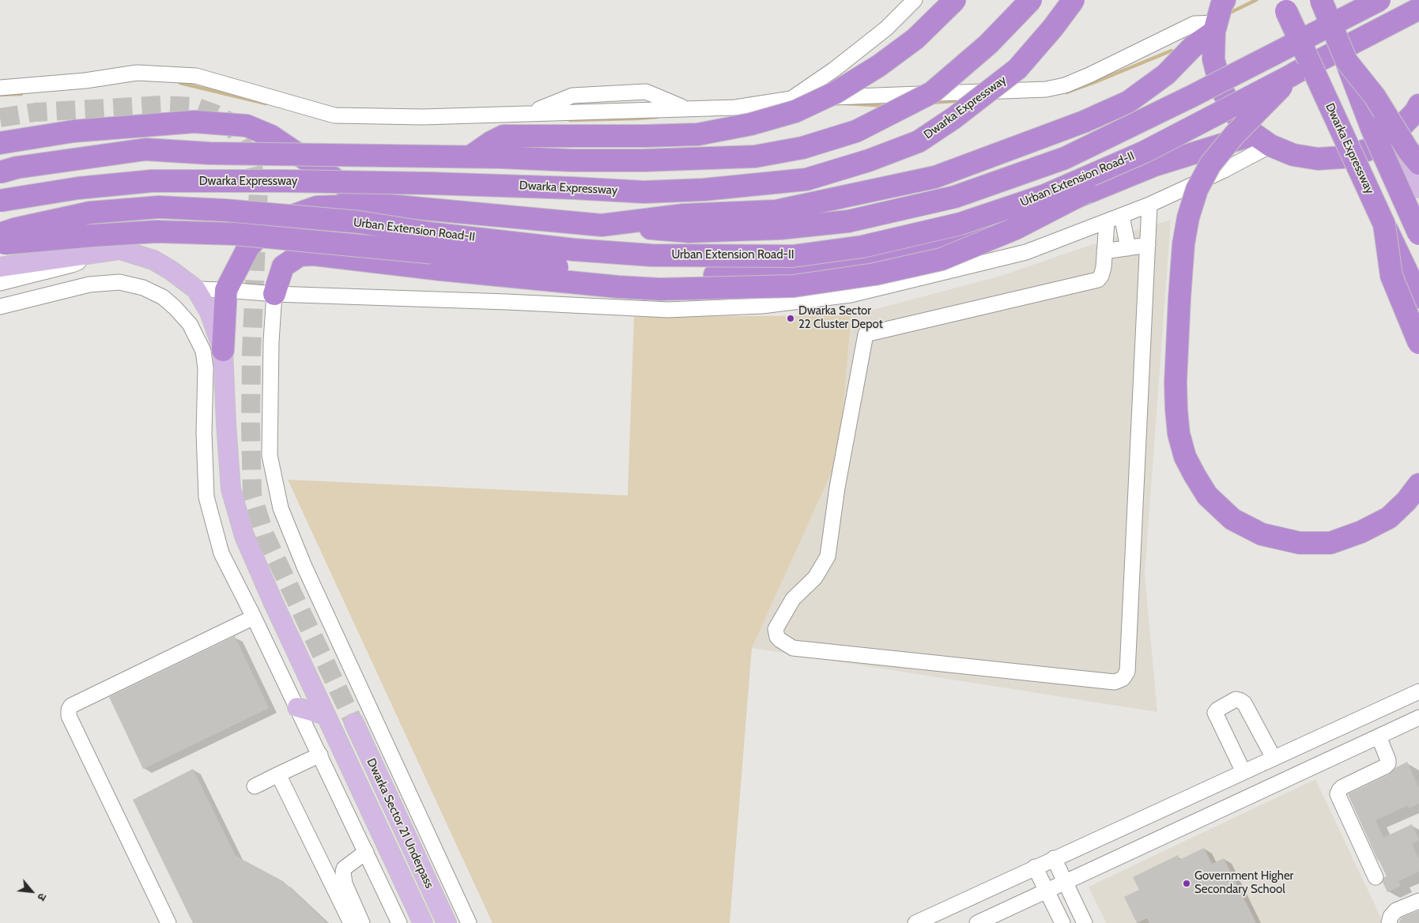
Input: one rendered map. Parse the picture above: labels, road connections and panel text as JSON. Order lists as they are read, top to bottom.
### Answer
{
  "streets": {
    "highway": ["Dwarka Expressway", "Urban Extension Road-II"],
    "main road": ["Dwarka Sector 21 Underpass"]
  },
  "places": ["Dwarka Sector 22 Cluster Depot", "Government Higher Secondary School"],
  "north": "bottom right"
}
